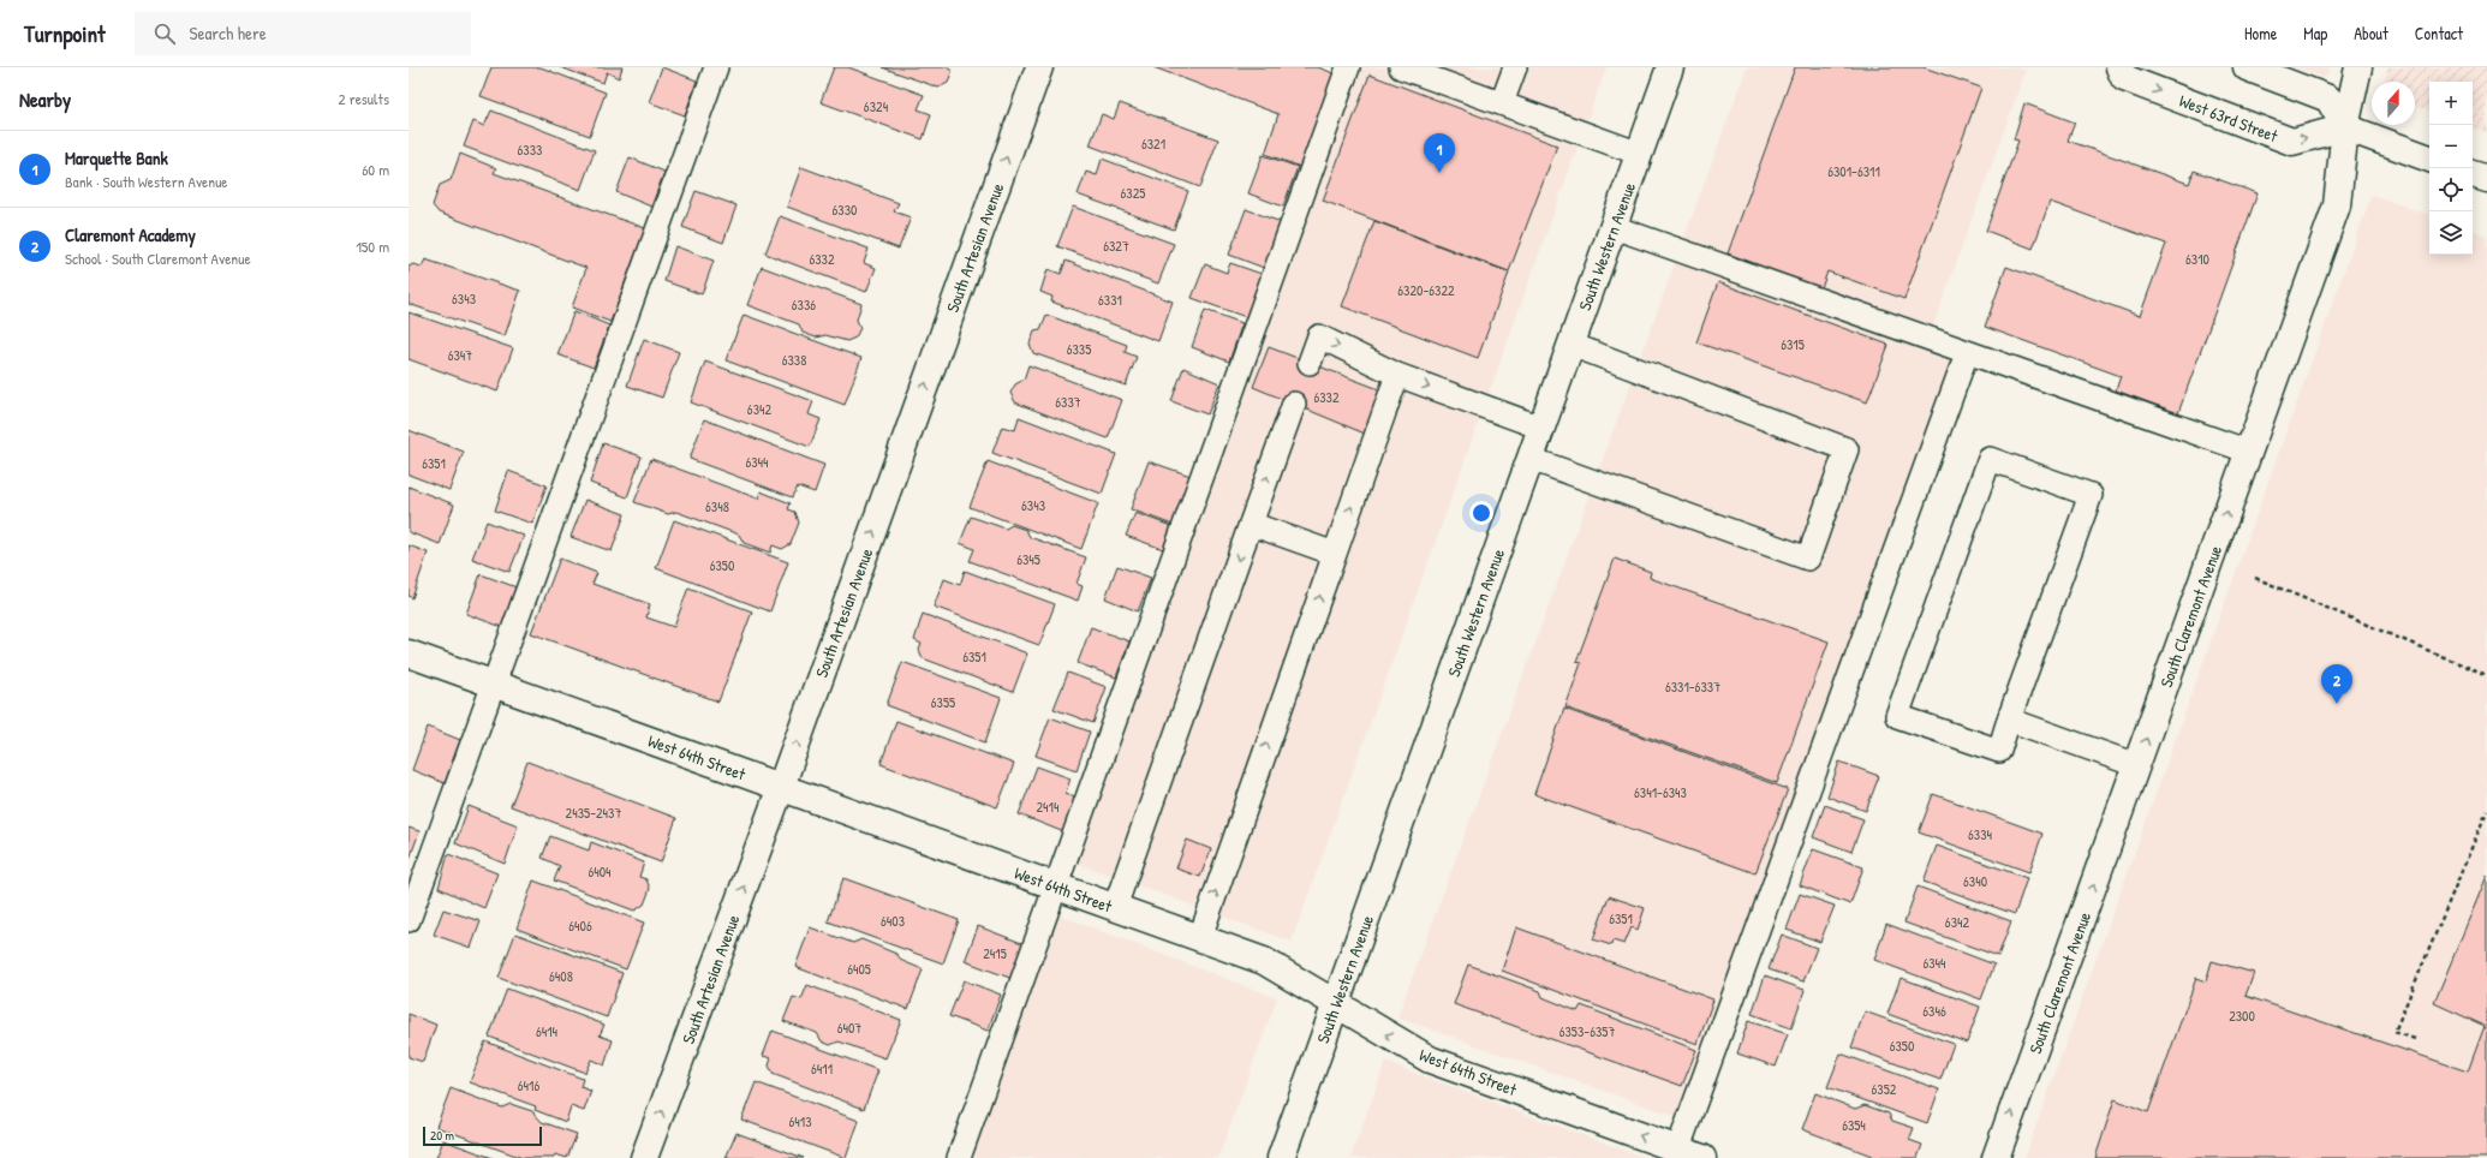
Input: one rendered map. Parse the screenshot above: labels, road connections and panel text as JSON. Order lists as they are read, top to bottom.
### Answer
{
  "streets": {
    "street": [
      "West 63rd Street",
      "South Western Avenue",
      "South Artesian Avenue",
      "South Claremont Avenue",
      "West 64th Street"
    ]
  },
  "crossings": [
    ["West 63rd Street", "South Claremont Avenue"],
    ["South Western Avenue", "West 64th Street"],
    ["South Artesian Avenue", "West 64th Street"]
  ],
  "one_way": ["South Artesian Avenue", "South Claremont Avenue"],
  "house_numbers": [
    "6324",
    "6321",
    "6333",
    "6301-6311",
    "6325",
    "6330",
    "6327",
    "6332",
    "6310",
    "6320-6322",
    "6343",
    "6331",
    "6336",
    "6315",
    "6335",
    "6347",
    "6338",
    "6332",
    "6337",
    "6342",
    "6344",
    "6351",
    "6343",
    "6348",
    "6345",
    "6350",
    "6351",
    "6331-6337",
    "6355",
    "6341-6343",
    "2414",
    "2435-2437",
    "6334",
    "6404",
    "6340",
    "6351",
    "6403",
    "6342",
    "6406",
    "2415",
    "6344",
    "6405",
    "6408",
    "6346",
    "2300",
    "6407",
    "6414",
    "6353-6357",
    "6350",
    "6411",
    "6416",
    "6352",
    "6413",
    "6354"
  ],
  "scale_bar": "20 m",
  "north": "top",
  "page": {
    "header": "Turnpoint",
    "search": "Search here",
    "nav": [
      "Home",
      "Map",
      "About",
      "Contact"
    ],
    "heading": ["Nearby", "2 results"],
    "map_buttons": ["+", "−"],
    "list": [
      {
        "mark": "1",
        "name": "Marquette Bank",
        "note": "Bank · South Western Avenue",
        "value": "60 m"
      },
      {
        "mark": "2",
        "name": "Claremont Academy",
        "note": "School · South Claremont Avenue",
        "value": "150 m"
      }
    ],
    "pins": ["1", "2"],
    "scale": "20 m"
  }
}
